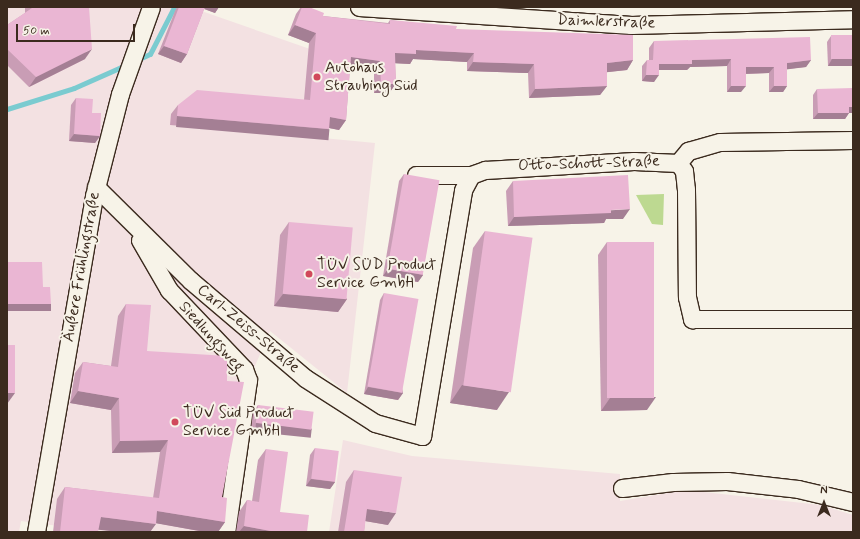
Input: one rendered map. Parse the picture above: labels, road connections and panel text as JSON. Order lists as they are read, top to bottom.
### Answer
{
  "streets": {
    "street": [
      "Daimlerstraße",
      "Otto-Schott-Straße",
      "Äußere Frühlingstraße",
      "Carl-Zeiss-Straße",
      "Siedlungsweg"
    ]
  },
  "crossings": [
    ["Otto-Schott-Straße", "Carl-Zeiss-Straße"],
    ["Äußere Frühlingstraße", "Carl-Zeiss-Straße"],
    ["Carl-Zeiss-Straße", "Siedlungsweg"]
  ],
  "places": ["Autohaus Straubing Süd", "TÜV SÜD Product Service GmbH", "TÜV Süd Product Service GmbH"],
  "scale_bar": "50 m",
  "north": "top"
}
